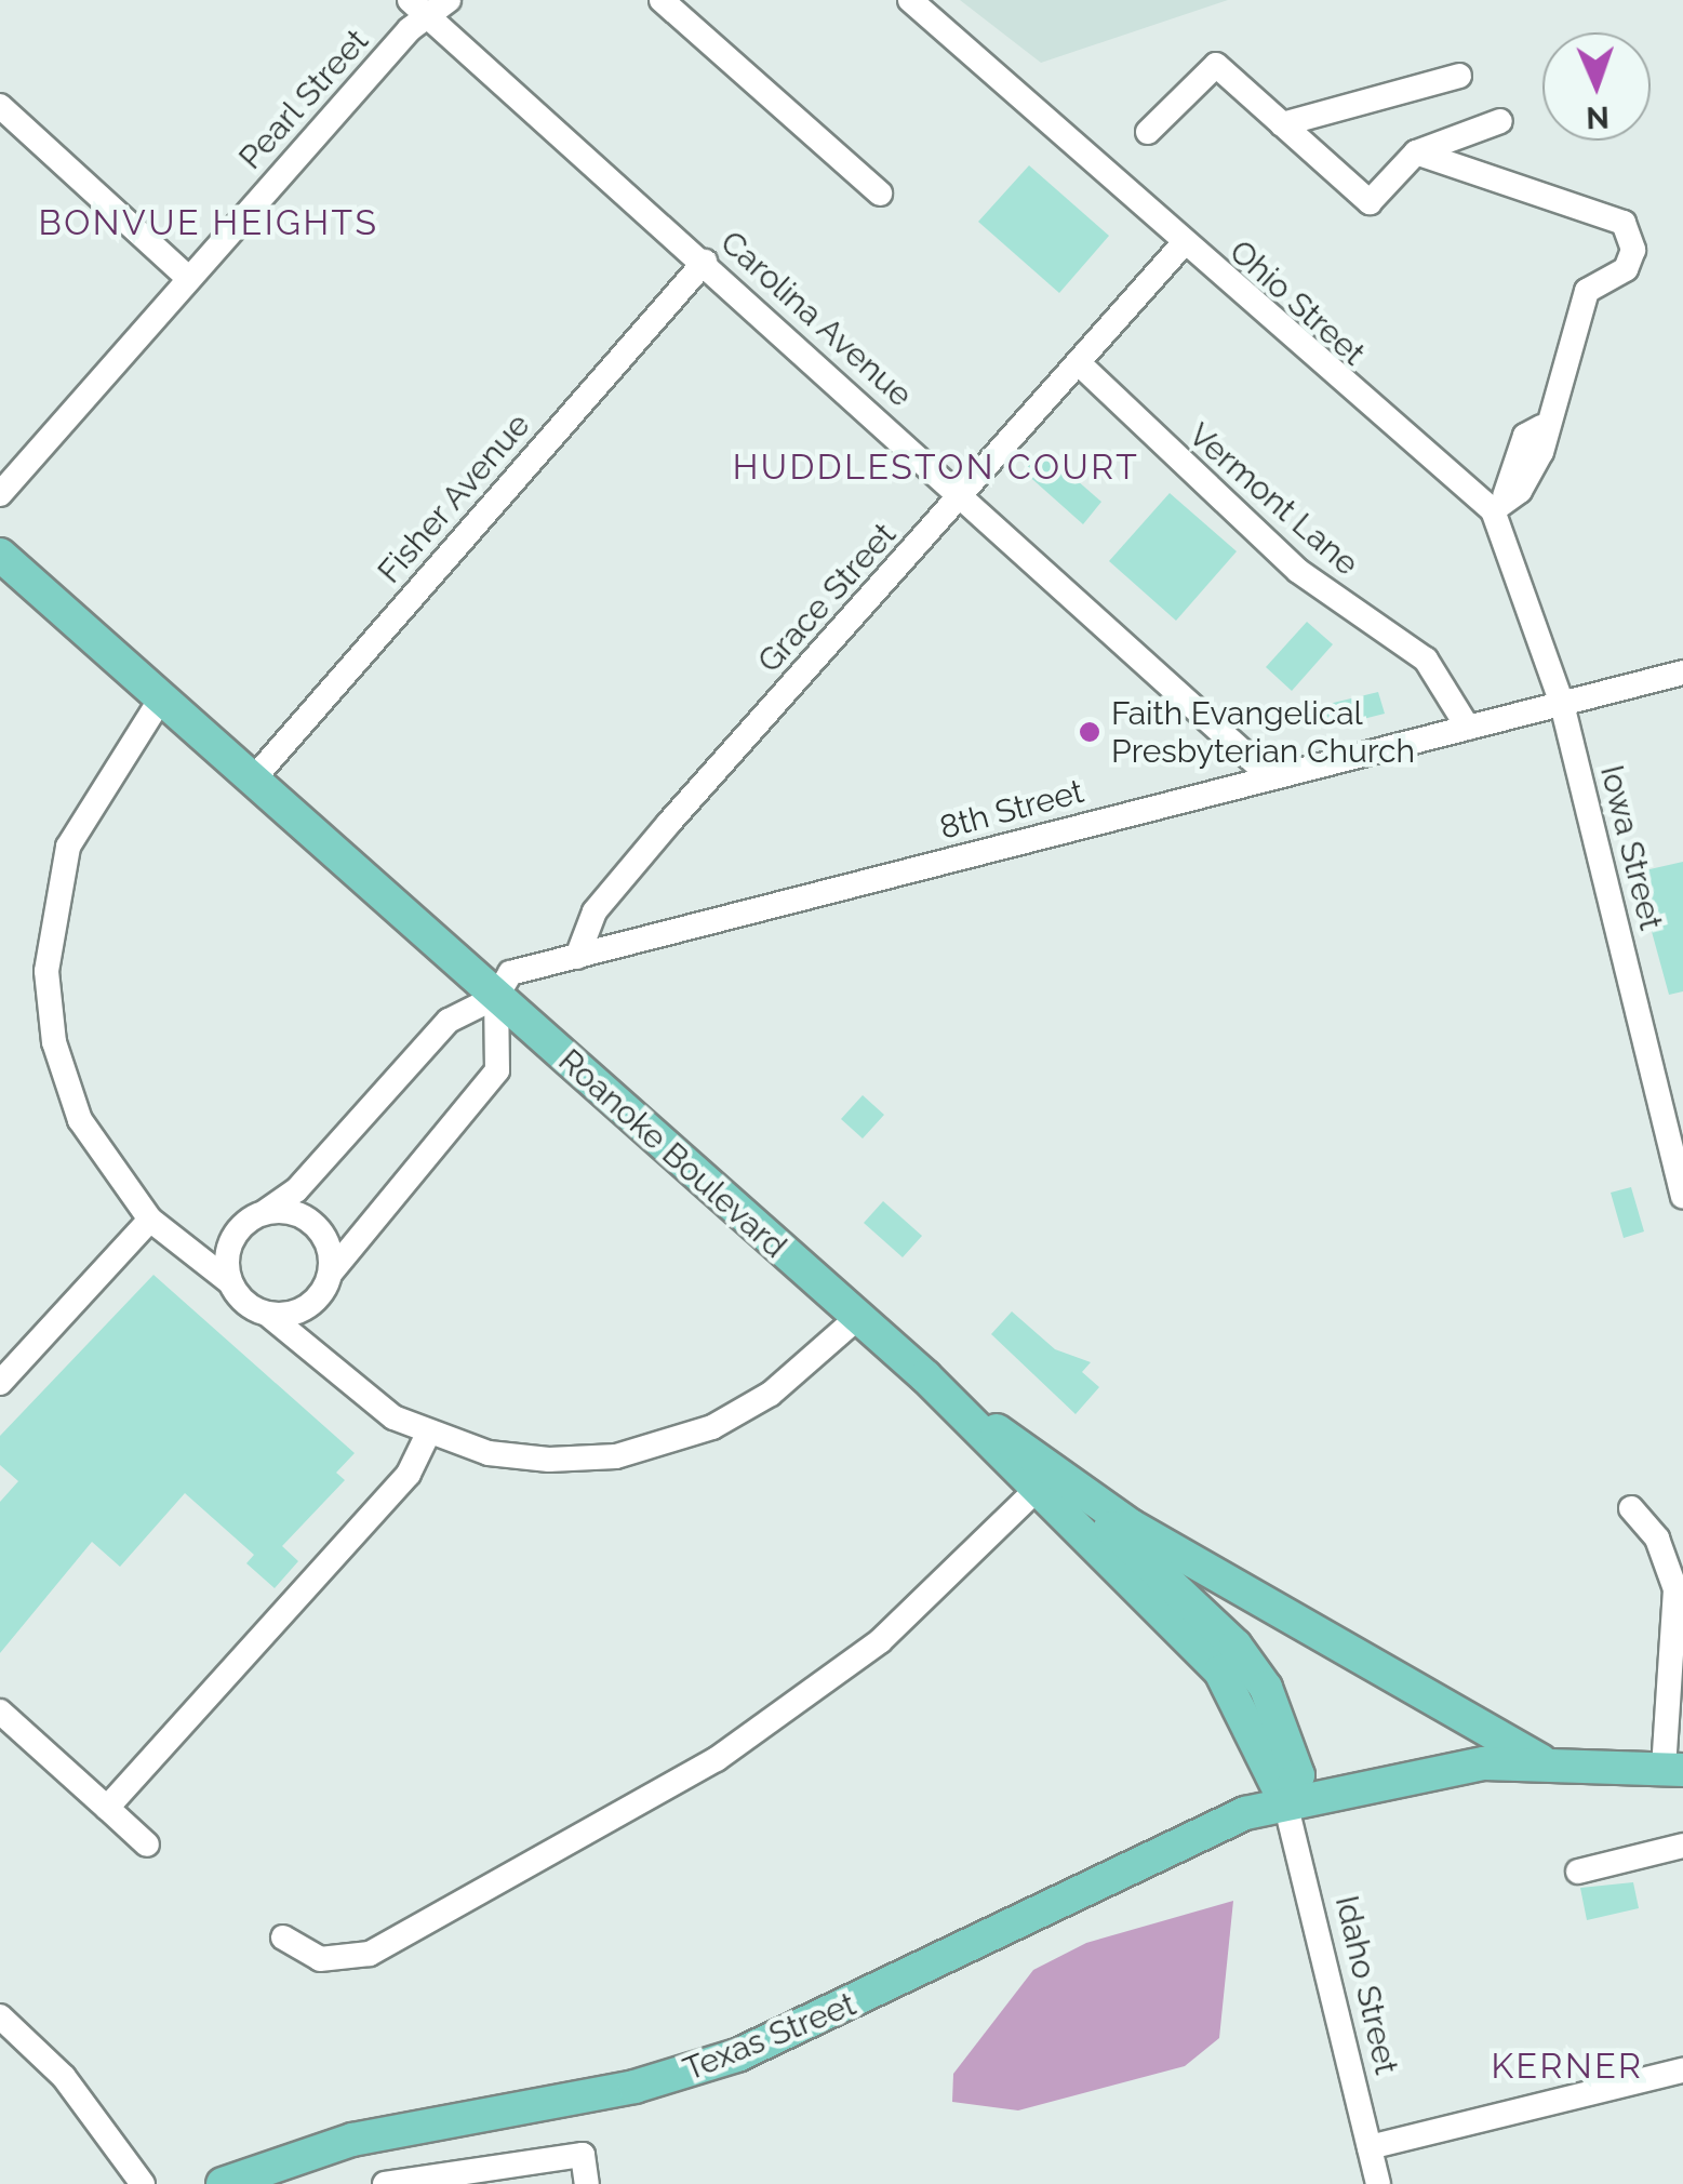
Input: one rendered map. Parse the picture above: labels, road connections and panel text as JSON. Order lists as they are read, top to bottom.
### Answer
{
  "streets": {
    "main road": ["Roanoke Boulevard", "Texas Street"],
    "street": [
      "Pearl Street",
      "Ohio Street",
      "Carolina Avenue",
      "Fisher Avenue",
      "Vermont Lane",
      "Grace Street",
      "8th Street",
      "Iowa Street",
      "Idaho Street"
    ]
  },
  "crossings": [
    ["Pearl Street", "Carolina Avenue"],
    ["Ohio Street", "Grace Street"],
    ["Ohio Street", "8th Street"],
    ["Ohio Street", "Iowa Street"],
    ["Carolina Avenue", "Fisher Avenue"],
    ["Carolina Avenue", "Grace Street"],
    ["Carolina Avenue", "8th Street"],
    ["Fisher Avenue", "Roanoke Boulevard"],
    ["Vermont Lane", "Grace Street"],
    ["Vermont Lane", "8th Street"],
    ["Grace Street", "8th Street"],
    ["8th Street", "Iowa Street"],
    ["8th Street", "Roanoke Boulevard"],
    ["Idaho Street", "Texas Street"]
  ],
  "districts": ["BONVUE HEIGHTS", "HUDDLESTON COURT", "KERNER"],
  "places": ["Faith Evangelical Presbyterian Church"],
  "north": "bottom"
}
